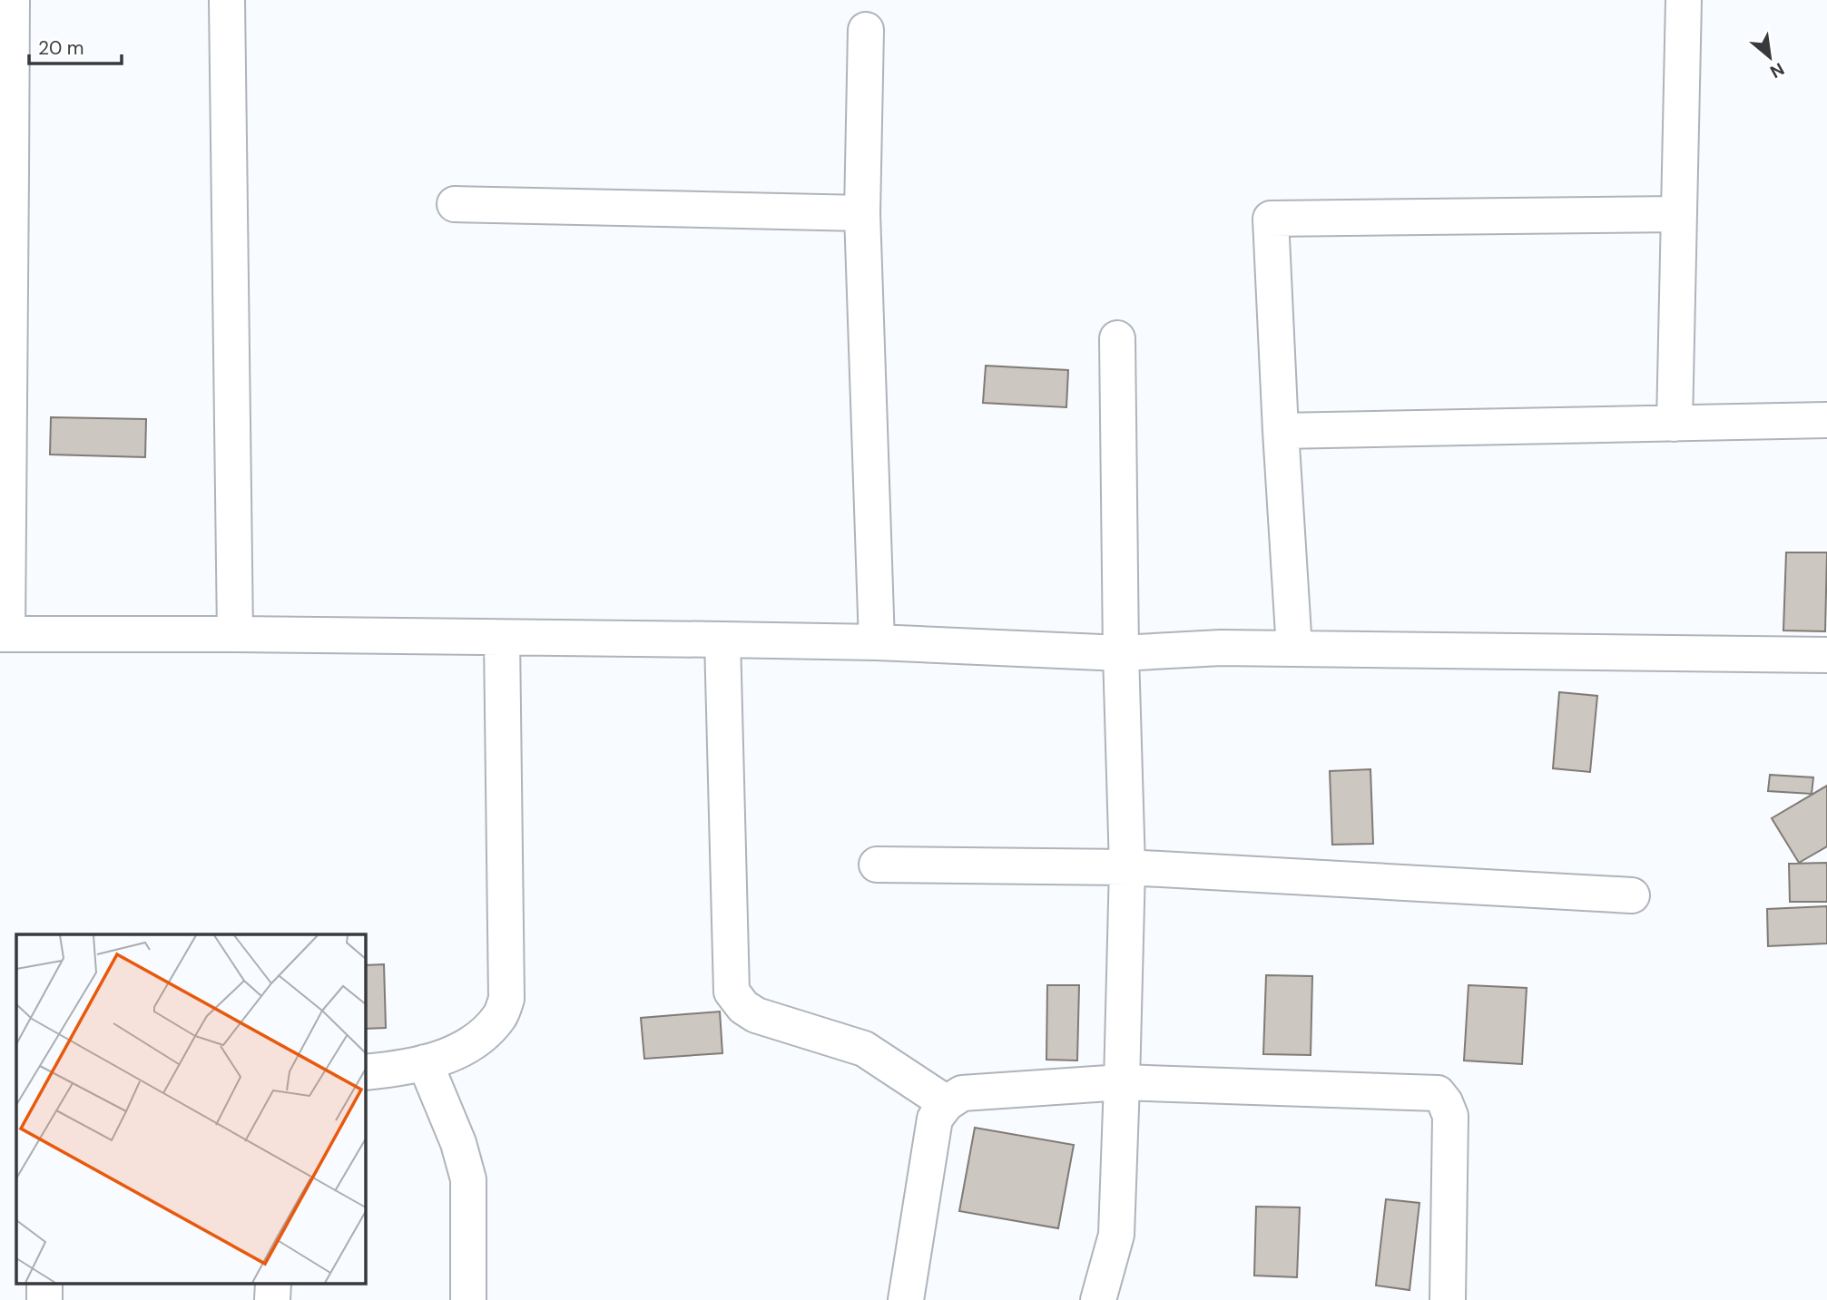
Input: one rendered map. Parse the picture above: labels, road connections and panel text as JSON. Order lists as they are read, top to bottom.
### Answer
{
  "scale_bar": "20 m",
  "north": "bottom right"
}
